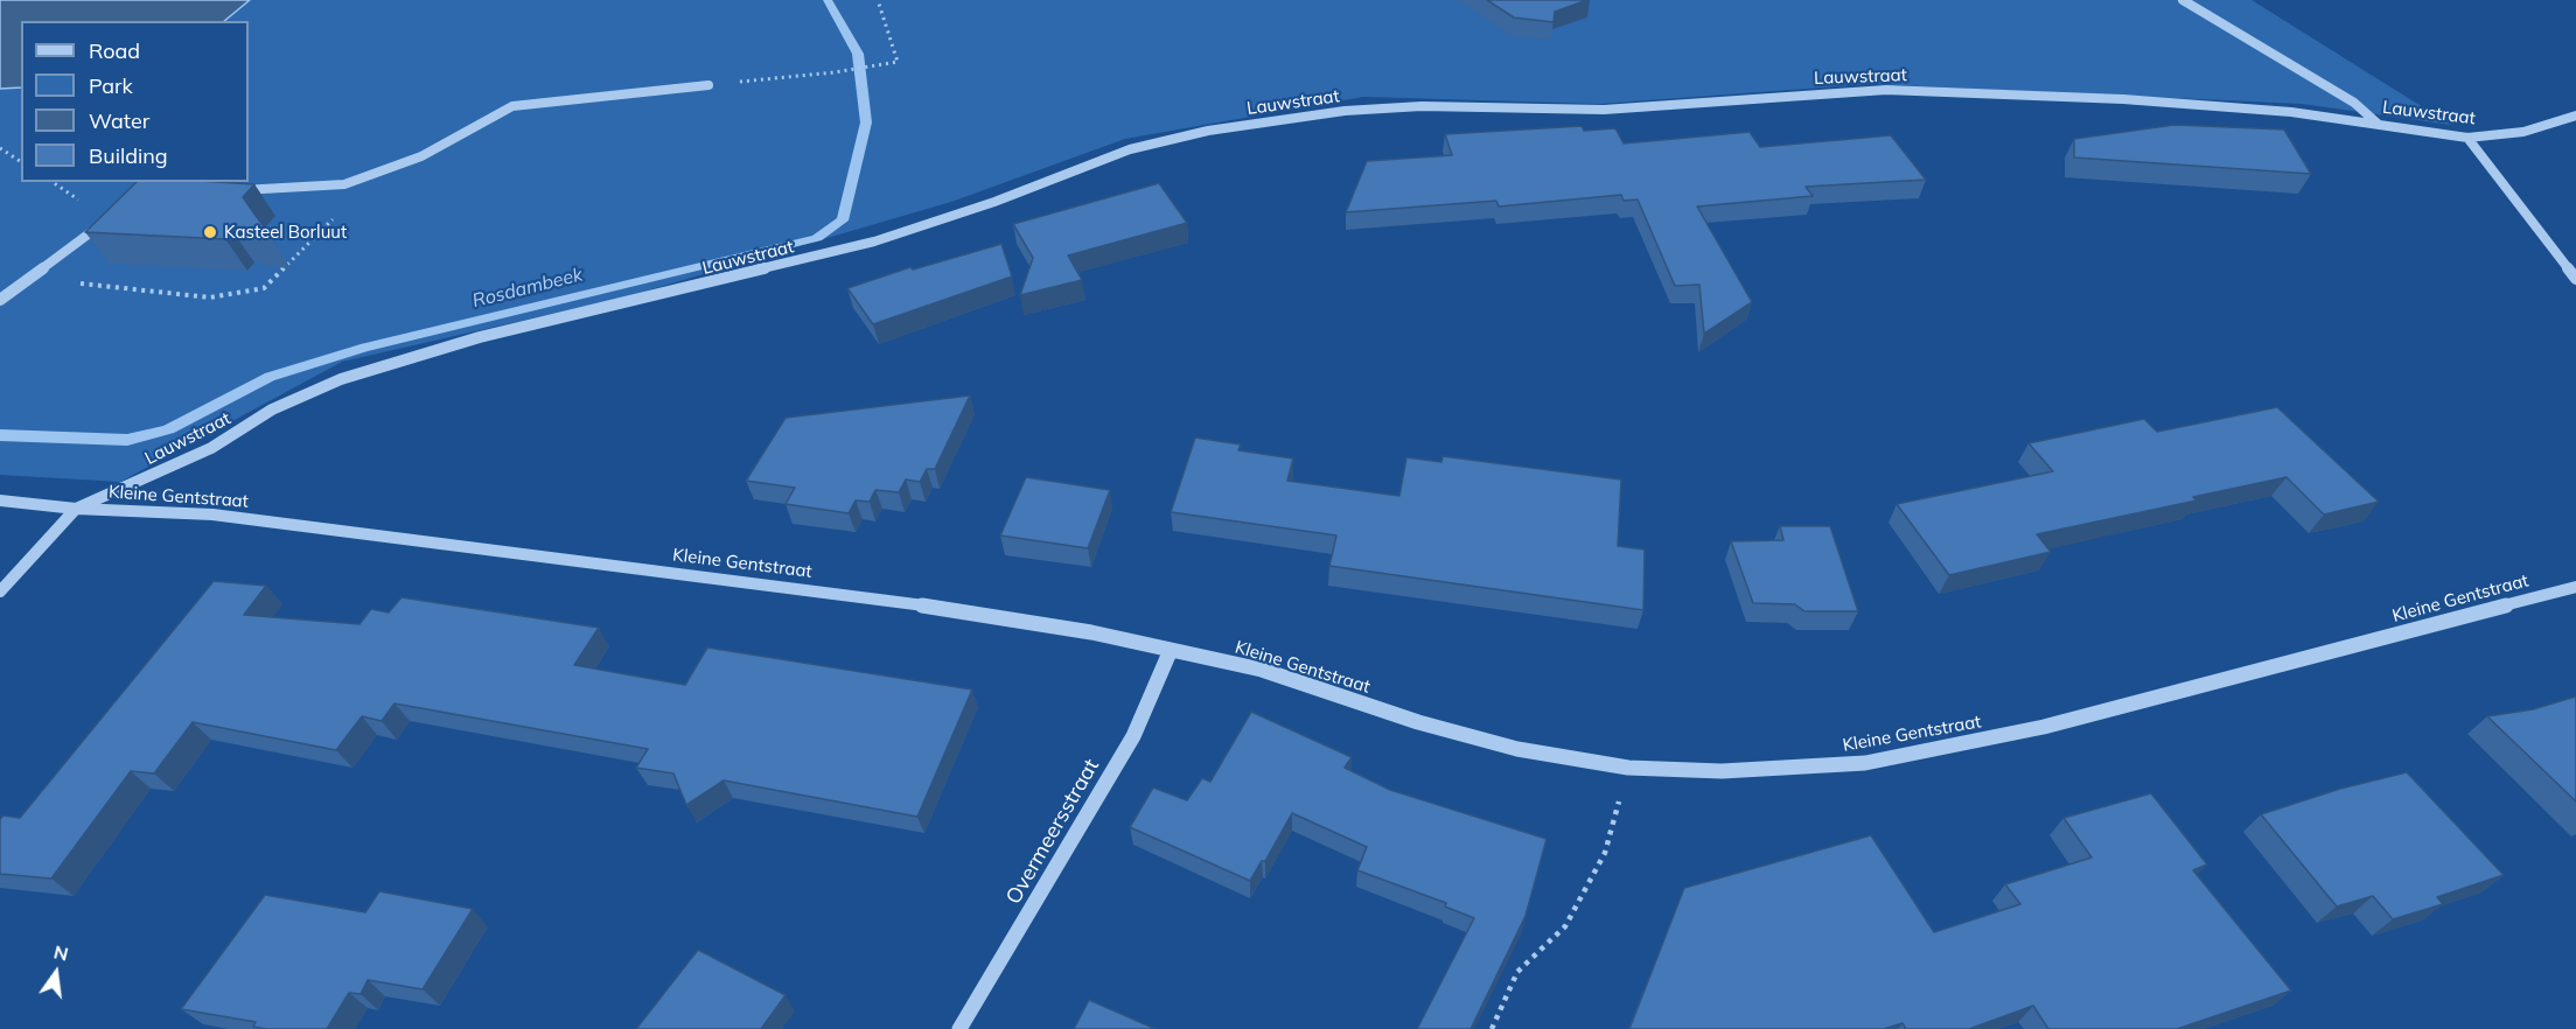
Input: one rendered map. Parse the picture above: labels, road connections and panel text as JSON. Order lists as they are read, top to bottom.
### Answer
{
  "streets": {
    "street": ["Lauwstraat", "Kleine Gentstraat", "Overmeersstraat"]
  },
  "crossings": [
    ["Lauwstraat", "Kleine Gentstraat"],
    ["Kleine Gentstraat", "Overmeersstraat"]
  ],
  "water": ["Rosdambeek"],
  "places": ["Kasteel Borluut"],
  "legend": [
    "Road",
    "Park",
    "Water",
    "Building"
  ],
  "north": "top"
}
